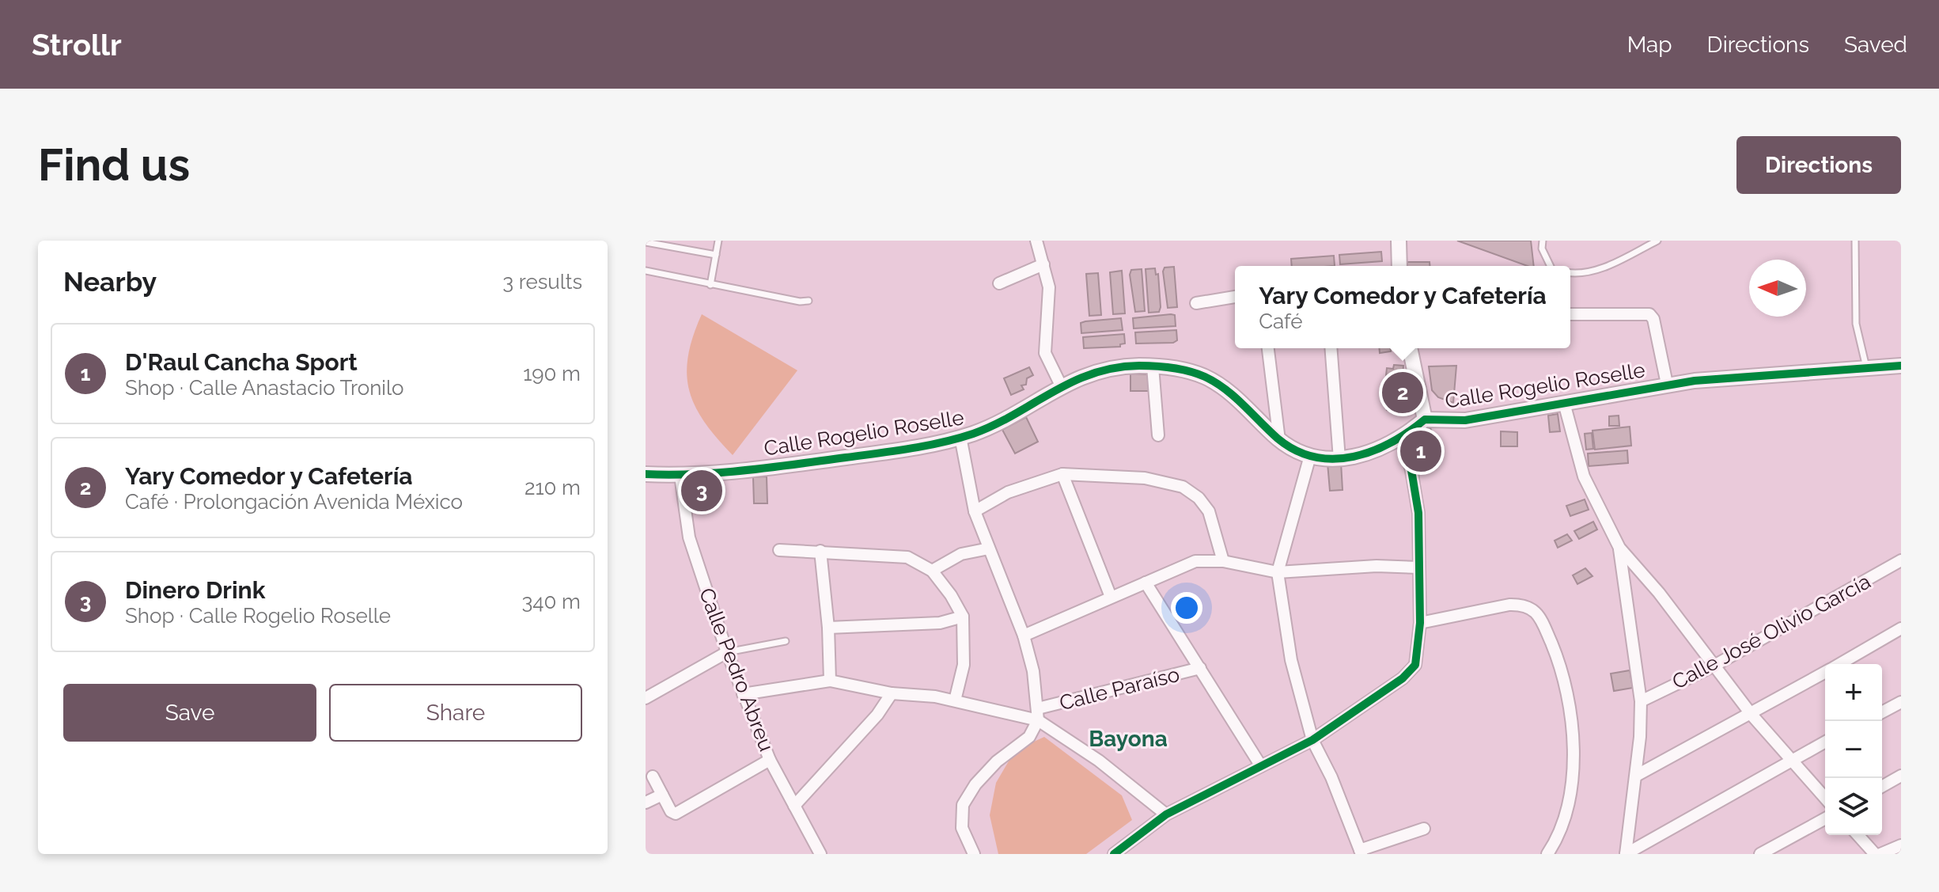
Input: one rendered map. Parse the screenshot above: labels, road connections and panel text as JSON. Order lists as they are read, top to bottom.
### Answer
{
  "streets": {
    "street": [
      "Calle Rogelio Roselle",
      "Calle José Olivio García",
      "Calle Pedro Abreu",
      "Calle Paraíso"
    ]
  },
  "crossings": [
    ["Calle Rogelio Roselle", "Calle Pedro Abreu"]
  ],
  "districts": ["Bayona"],
  "north": "left",
  "page": {
    "header": "Strollr",
    "nav": ["Map", "Directions", "Saved"],
    "buttons": [
      "Directions",
      ["Save", "Share"]
    ],
    "title": "Find us",
    "heading": ["Nearby", "3 results"],
    "popup": ["Yary Comedor y Cafetería", "Café"],
    "list": [
      {
        "mark": "1",
        "name": "D'Raul Cancha Sport",
        "note": "Shop · Calle Anastacio Tronilo",
        "value": "190 m"
      },
      {
        "mark": "2",
        "name": "Yary Comedor y Cafetería",
        "note": "Café · Prolongación Avenida México",
        "value": "210 m"
      },
      {
        "mark": "3",
        "name": "Dinero Drink",
        "note": "Shop · Calle Rogelio Roselle",
        "value": "340 m"
      }
    ],
    "pins": ["2", "1", "3"],
    "map_buttons": ["+", "−"]
  }
}
